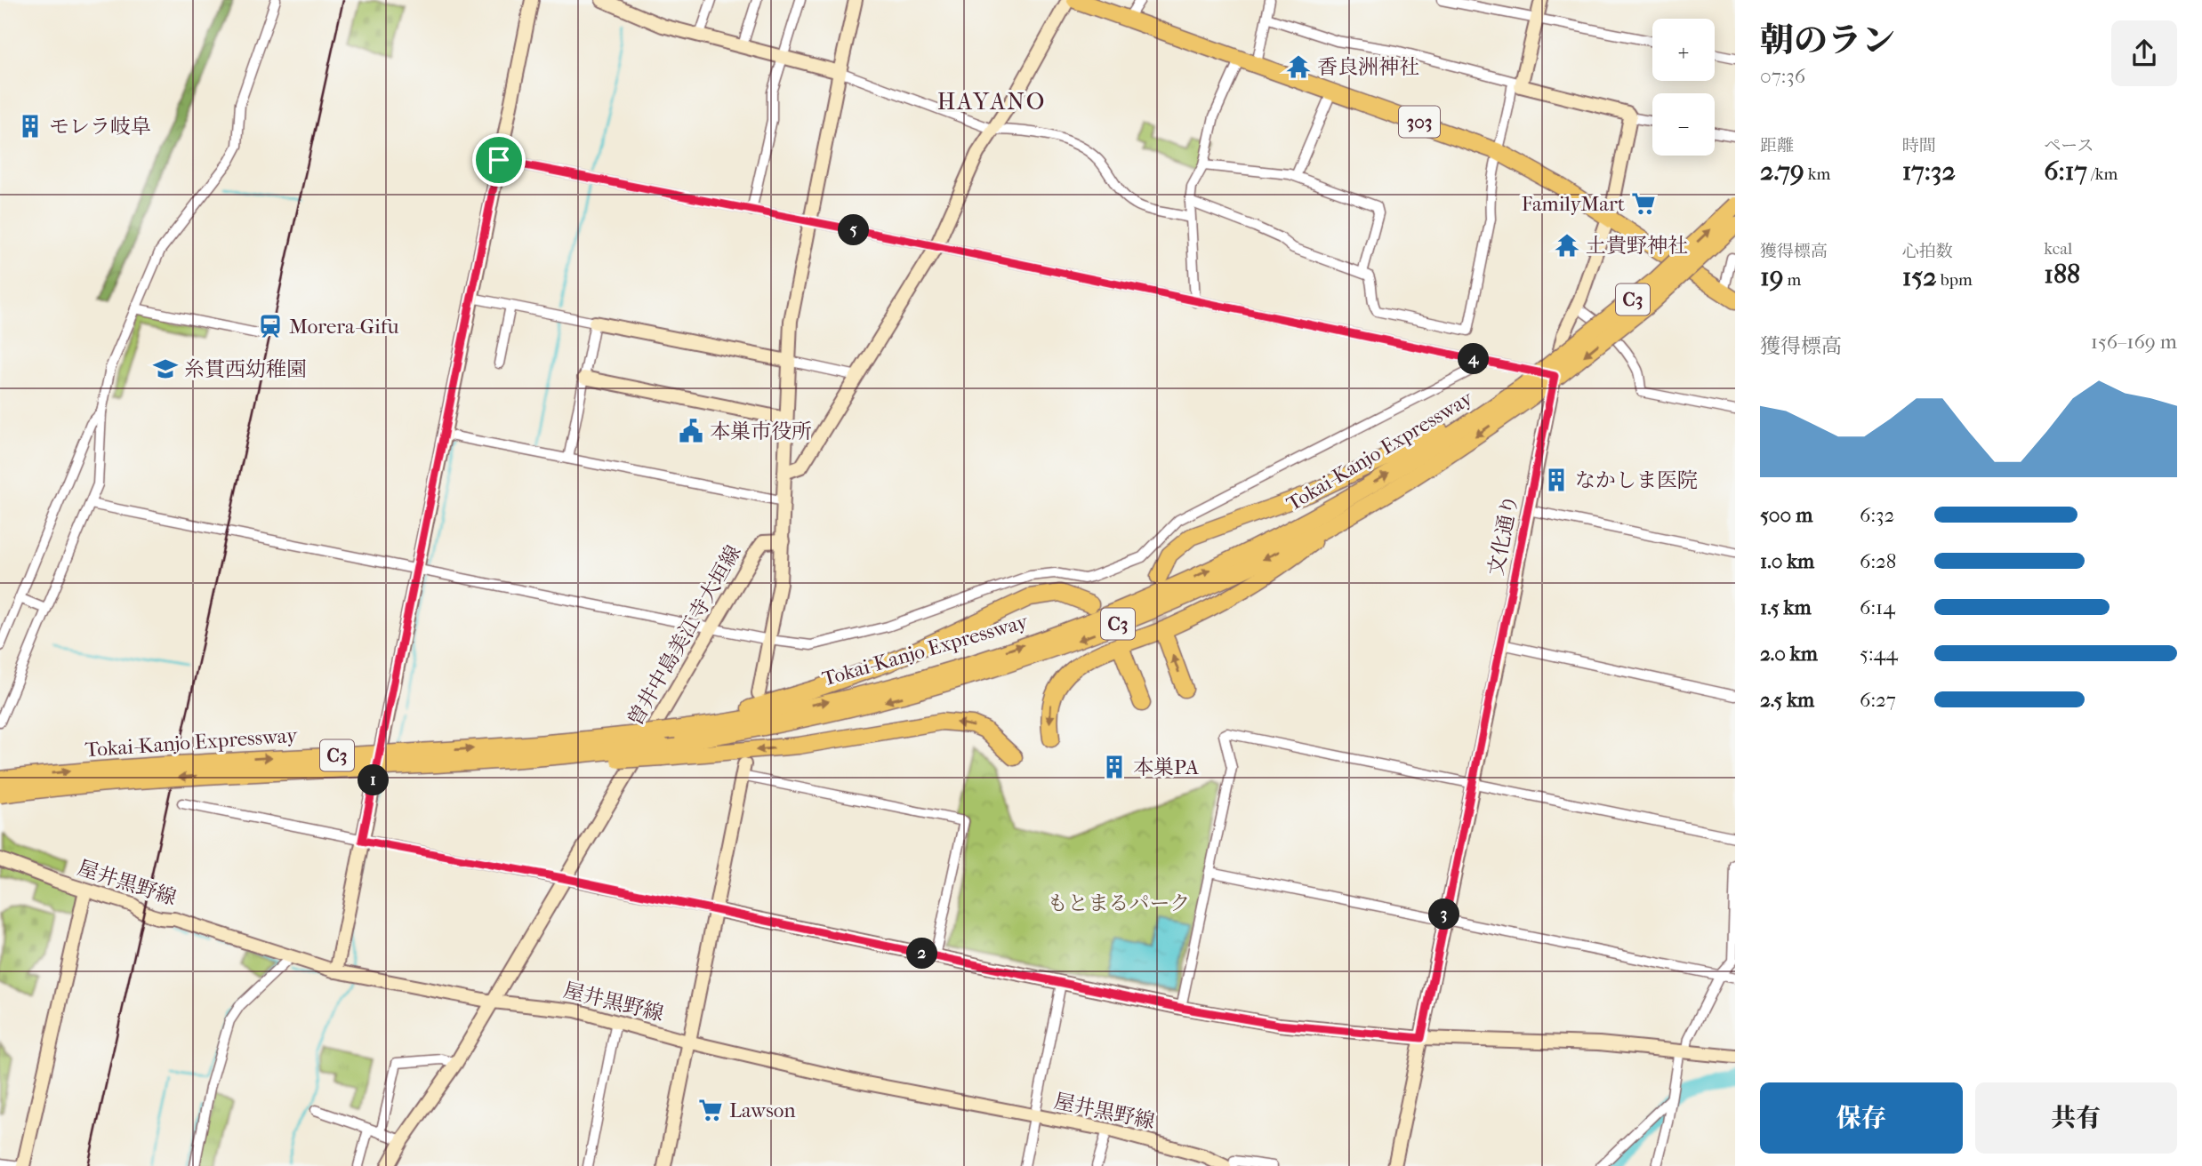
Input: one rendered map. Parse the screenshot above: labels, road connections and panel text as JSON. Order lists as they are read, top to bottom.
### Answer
{
  "streets": {
    "highway": ["303", "C3", "Tokai-Kanjo Expressway"],
    "street": ["文化通り", "曽井中島美江寺大垣線", "屋井黒野線"]
  },
  "crossings": [
    ["303", "文化通り"],
    ["曽井中島美江寺大垣線", "屋井黒野線"]
  ],
  "districts": ["HAYANO"],
  "parks": ["もとまるパーク"],
  "places": {
    "temple": ["香良洲神社", "土貴野神社"],
    "building": ["モレラ岐阜", "なかしま医院", "本巣PA"],
    "supermarket": ["FamilyMart", "Lawson"],
    "station": ["Morera-Gifu"],
    "school or university": ["糸貫西幼稚園"],
    "public building": ["本巣市役所"]
  },
  "page": {
    "heading": ["朝のラン", "07:36"],
    "map_buttons": ["+", "−"],
    "stats": [
      ["距離", "2.79 km"],
      ["時間", "17:32"],
      ["ペース", "6:17 /km"],
      ["獲得標高", "19 m"],
      ["心拍数", "152 bpm"],
      ["kcal", "188"]
    ],
    "pins": [
      "5",
      "4",
      "1",
      "3",
      "2"
    ],
    "chart": ["獲得標高", "156–169 m"],
    "list": [
      {
        "name": "500 m",
        "note": "6:32"
      },
      {
        "name": "1.0 km",
        "note": "6:28"
      },
      {
        "name": "1.5 km",
        "note": "6:14"
      },
      {
        "name": "2.0 km",
        "note": "5:44"
      },
      {
        "name": "2.5 km",
        "note": "6:27"
      }
    ],
    "buttons": ["保存", "共有"]
  }
}
